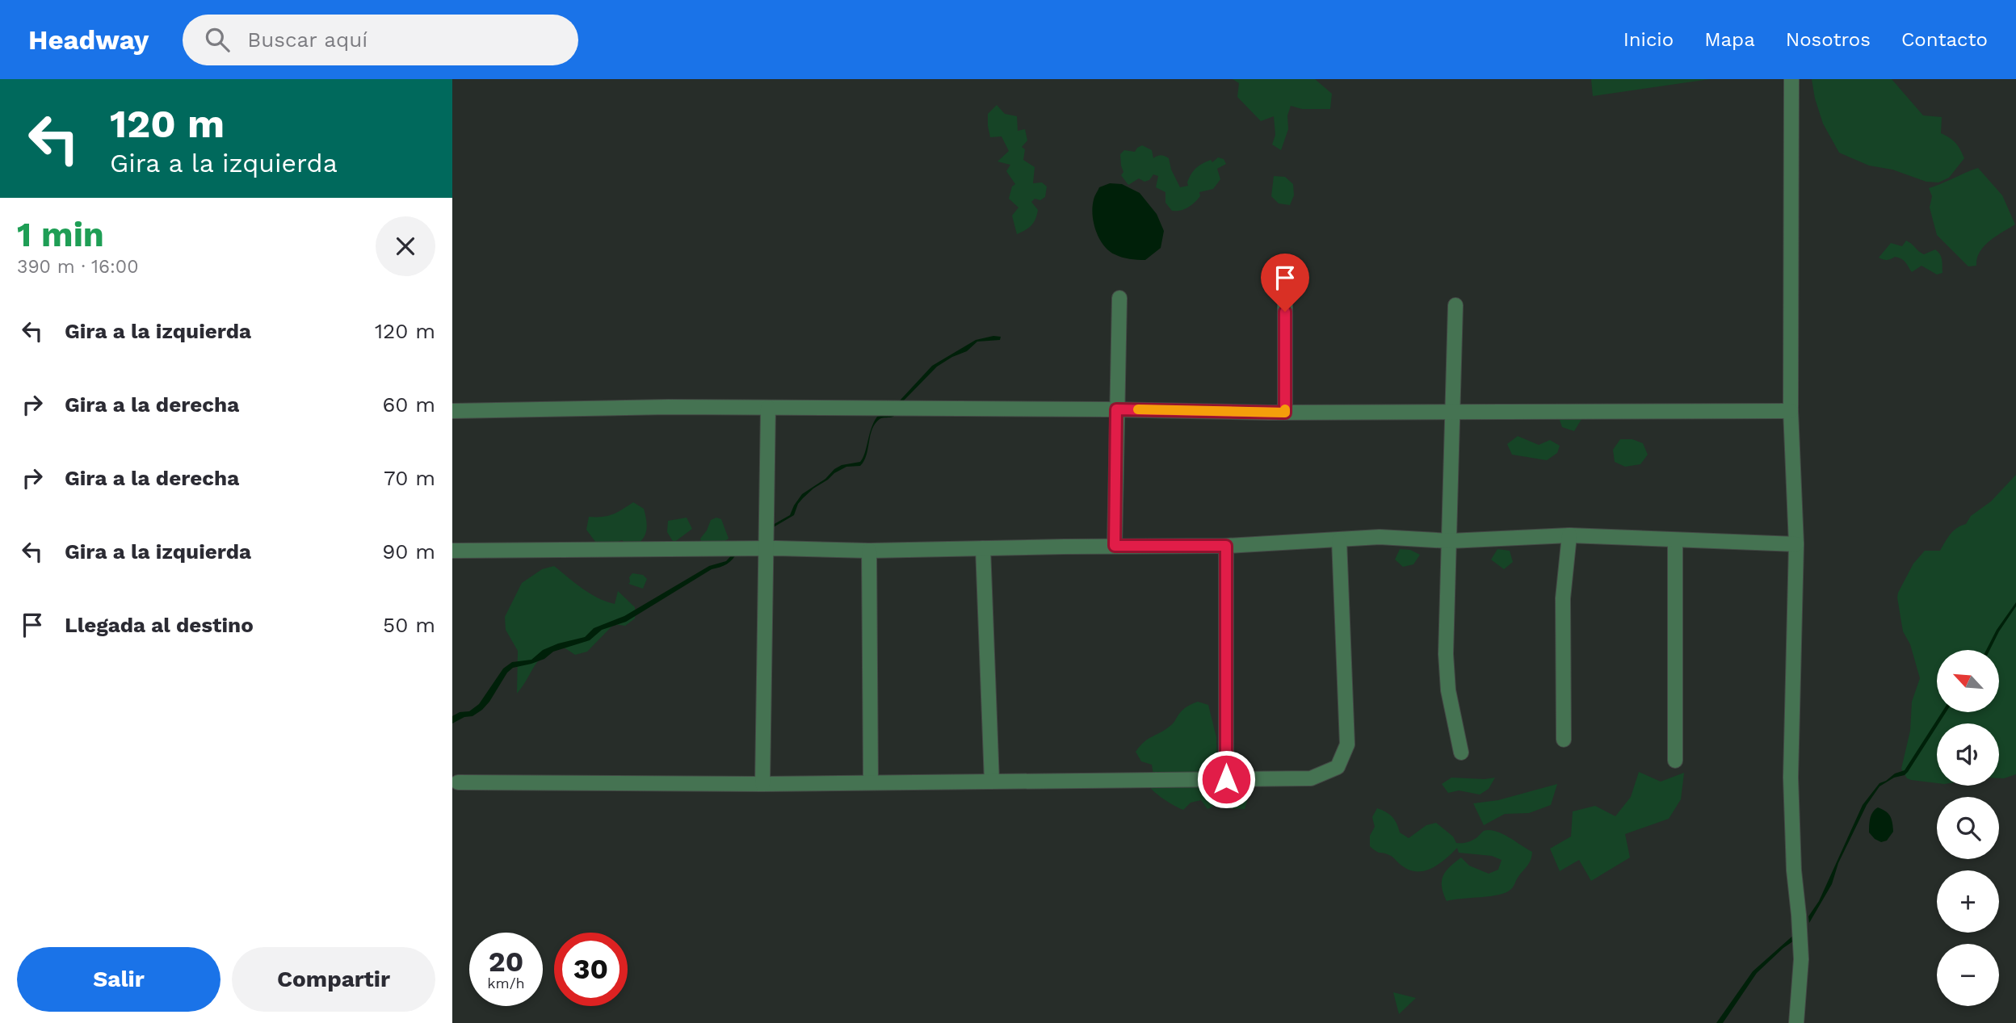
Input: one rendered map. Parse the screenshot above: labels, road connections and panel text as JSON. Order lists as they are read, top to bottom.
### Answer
{
  "north": "top left",
  "page": {
    "header": "Headway",
    "search": "Buscar aquí",
    "nav": [
      "Inicio",
      "Mapa",
      "Nosotros",
      "Contacto"
    ],
    "turn": ["120 m", "Gira a la izquierda"],
    "heading": ["1 min", "390 m · 16:00"],
    "list": [
      {
        "name": "Gira a la izquierda",
        "value": "120 m"
      },
      {
        "name": "Gira a la derecha",
        "value": "60 m"
      },
      {
        "name": "Gira a la derecha",
        "value": "70 m"
      },
      {
        "name": "Gira a la izquierda",
        "value": "90 m"
      },
      {
        "name": "Llegada al destino",
        "value": "50 m"
      }
    ],
    "map_buttons": ["+", "−"],
    "speed": "20 km/h",
    "limit": "30",
    "buttons": ["Salir", "Compartir"]
  }
}
